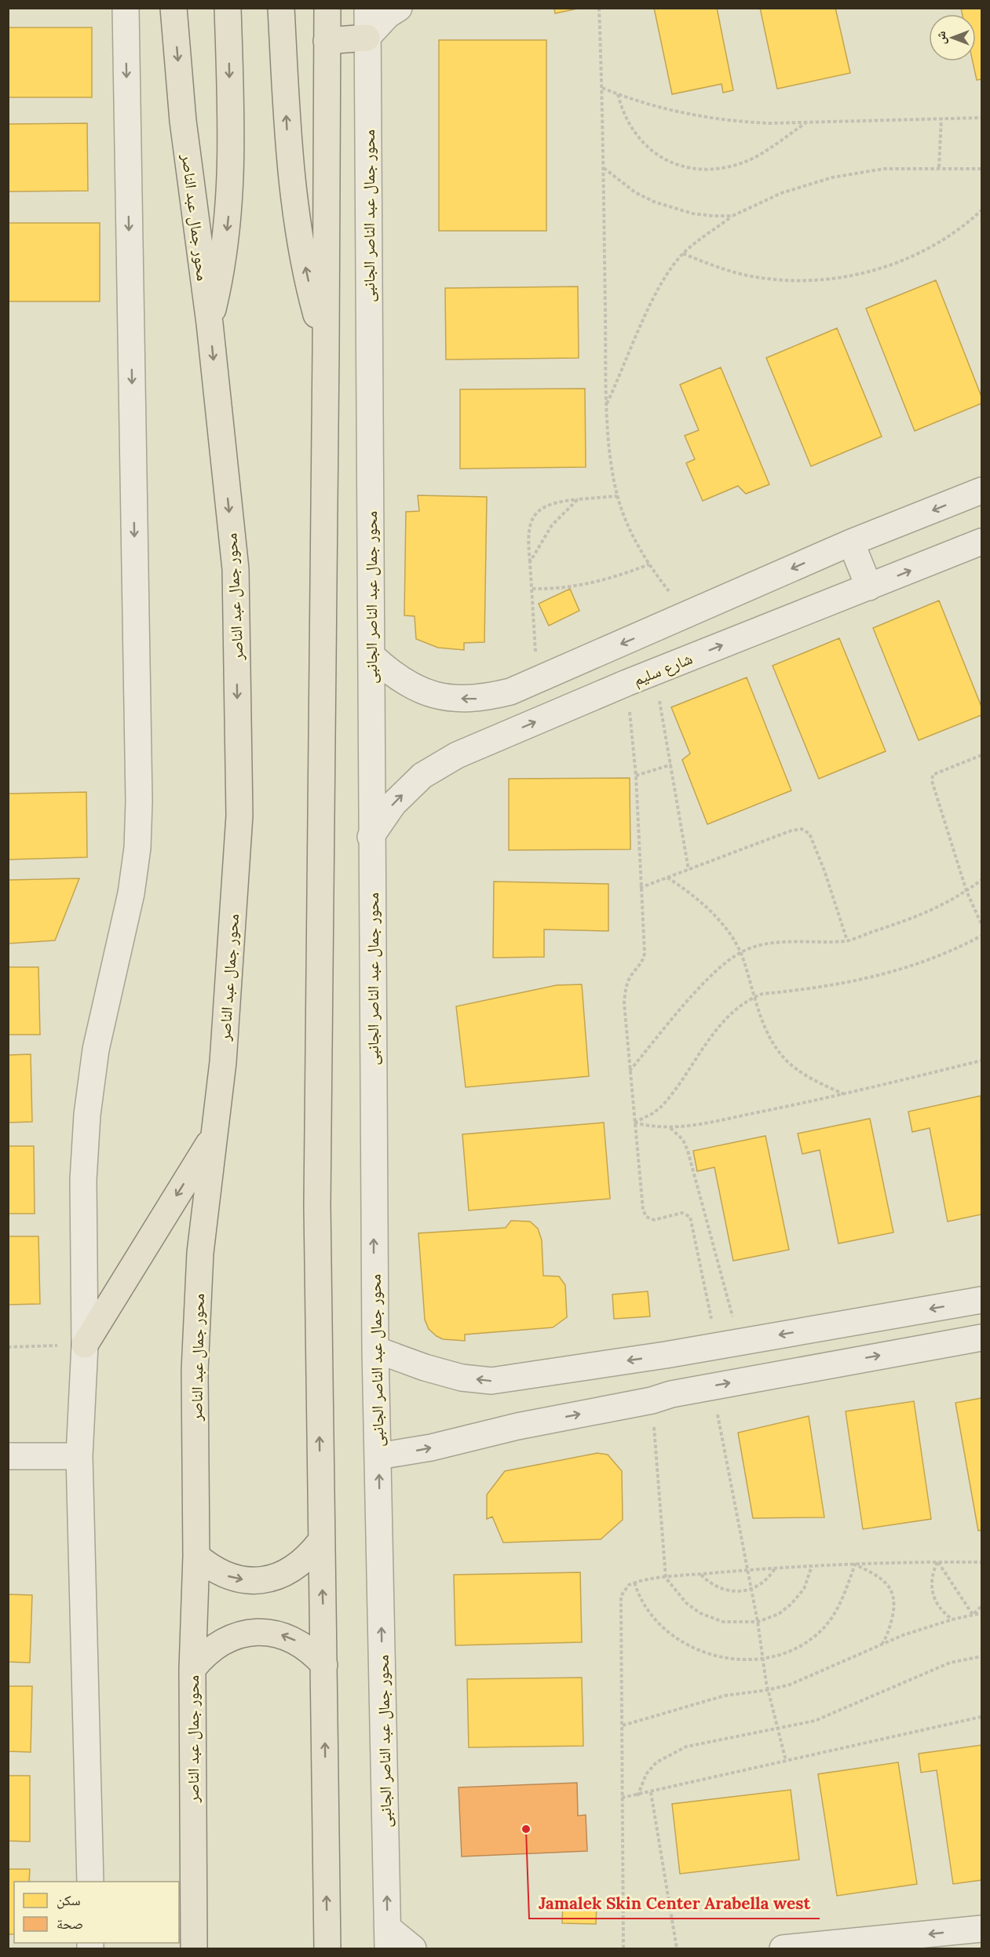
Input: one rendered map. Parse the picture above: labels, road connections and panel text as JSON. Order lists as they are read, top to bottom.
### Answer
{
  "streets": {
    "main road": ["محور جمال عبد الناصر"],
    "street": ["محور جمال عبد الناصر الجانبى", "شارع سليم"]
  },
  "crossings": [
    ["محور جمال عبد الناصر الجانبى", "شارع سليم"]
  ],
  "one_way": ["محور جمال عبد الناصر الجانبى"],
  "places": ["Jamalek Skin Center Arabella west"],
  "legend": ["سكن", "صحة"],
  "north": "left"
}
